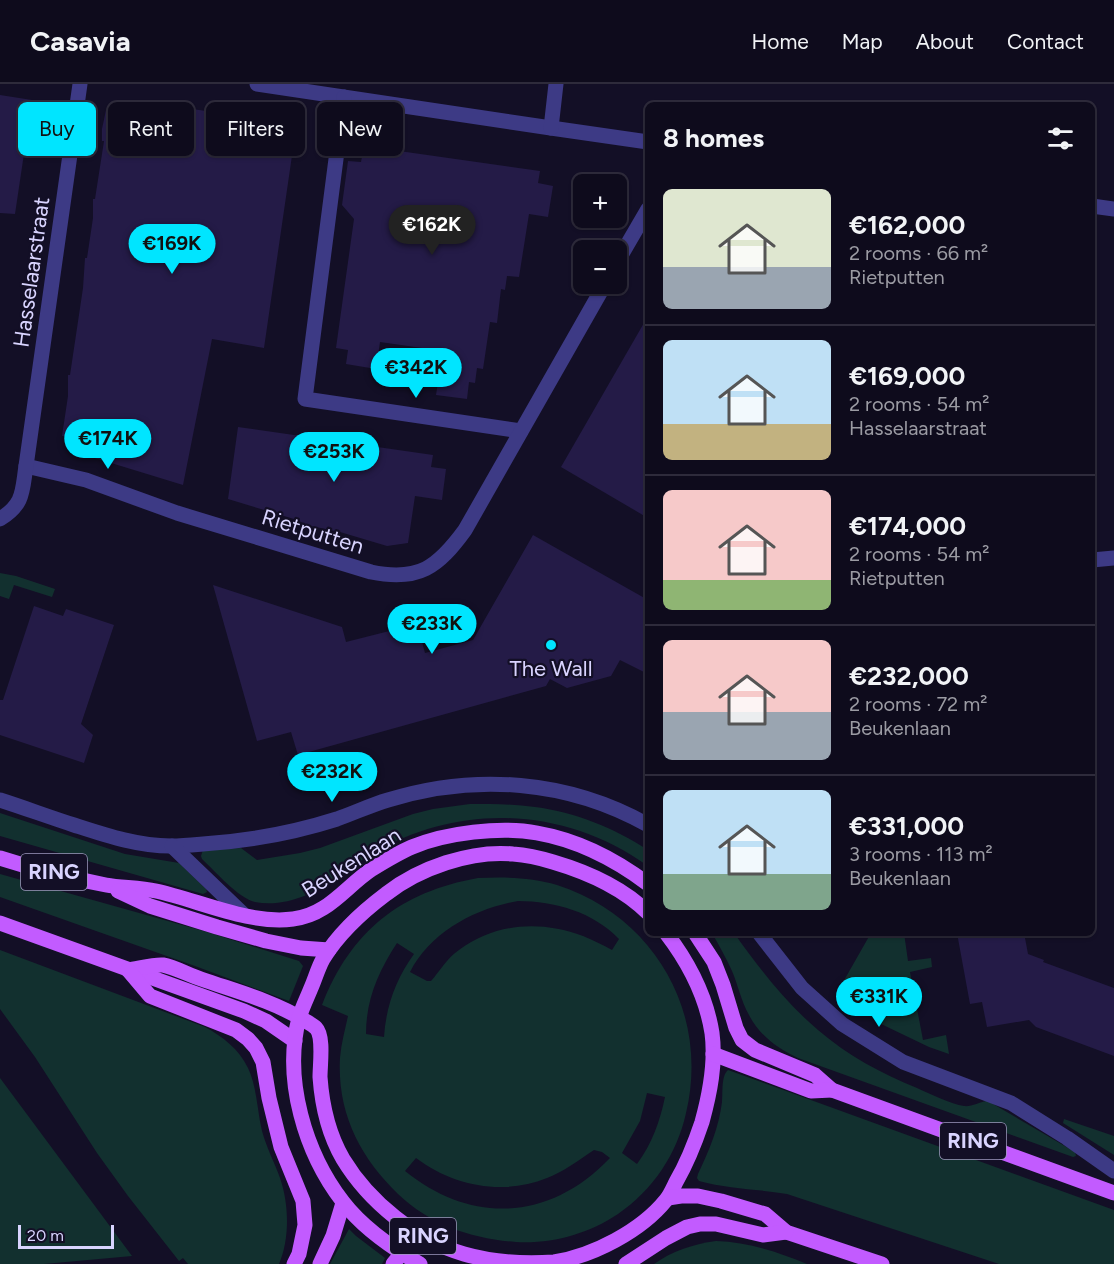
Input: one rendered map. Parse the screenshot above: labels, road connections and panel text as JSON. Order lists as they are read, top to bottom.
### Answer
{
  "streets": {
    "main road": ["Beukenlaan", "RING"],
    "street": ["Hasselaarstraat", "Rietputten"]
  },
  "crossings": [
    ["Hasselaarstraat", "Rietputten"],
    ["Beukenlaan", "RING"]
  ],
  "places": ["The Wall"],
  "scale_bar": "20 m",
  "page": {
    "header": "Casavia",
    "nav": [
      "Home",
      "Map",
      "About",
      "Contact"
    ],
    "chip": [
      "Buy",
      "Rent",
      "Filters",
      "New"
    ],
    "heading": "8 homes",
    "map_buttons": ["+", "−"],
    "list": [
      {
        "name": "€162,000",
        "note": "2 rooms · 66 m² · Rietputten"
      },
      {
        "name": "€169,000",
        "note": "2 rooms · 54 m² · Hasselaarstraat"
      },
      {
        "name": "€174,000",
        "note": "2 rooms · 54 m² · Rietputten"
      },
      {
        "name": "€232,000",
        "note": "2 rooms · 72 m² · Beukenlaan"
      },
      {
        "name": "€331,000",
        "note": "3 rooms · 113 m² · Beukenlaan"
      }
    ],
    "price": [
      "€162K",
      "€169K",
      "€342K",
      "€174K",
      "€253K",
      "€233K",
      "€232K",
      "€331K"
    ],
    "scale": "20 m"
  }
}
